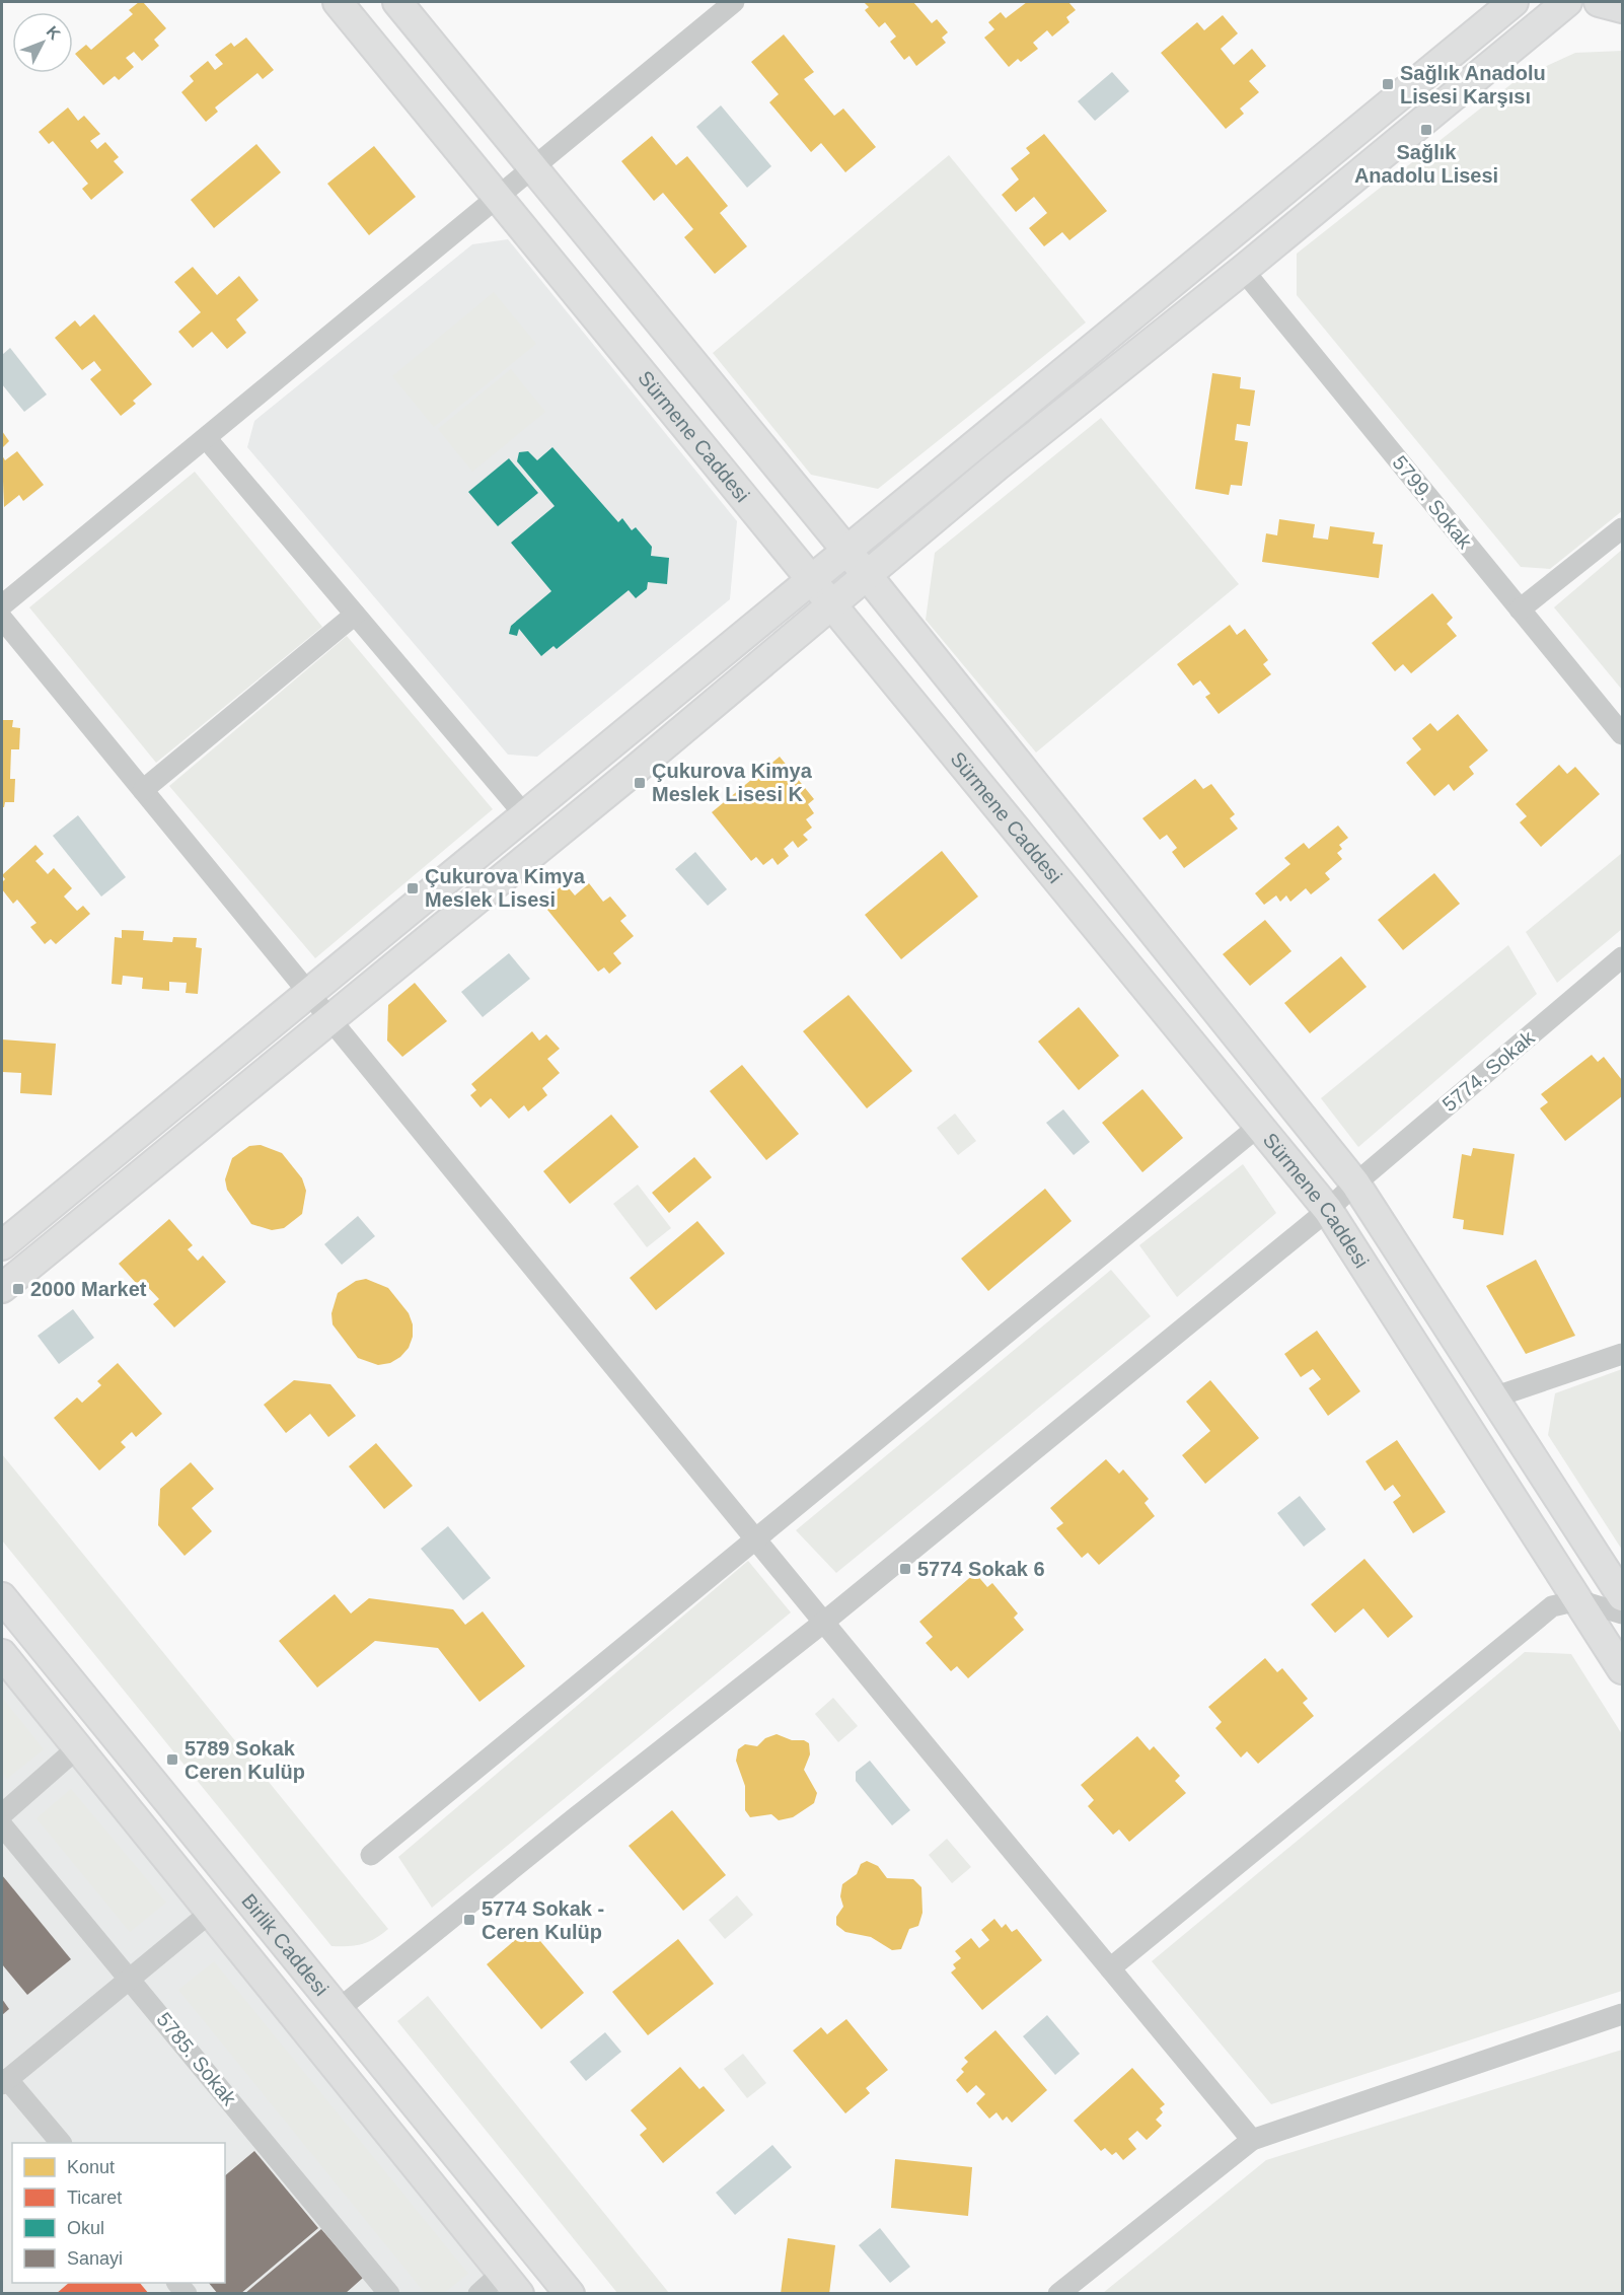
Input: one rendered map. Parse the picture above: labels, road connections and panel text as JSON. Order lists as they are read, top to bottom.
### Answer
{
  "streets": {
    "street": [
      "Sürmene Caddesi",
      "5799. Sokak",
      "5774. Sokak",
      "Birlik Caddesi",
      "5785. Sokak"
    ]
  },
  "crossings": [
    ["Sürmene Caddesi", "5774. Sokak"],
    ["5774. Sokak", "Birlik Caddesi"]
  ],
  "places": {
    "transit": [
      "Sağlık Anadolu Lisesi Karşısı",
      "Sağlık Anadolu Lisesi",
      "Çukurova Kimya Meslek Lisesi K",
      "Çukurova Kimya Meslek Lisesi",
      "2000 Market",
      "5774 Sokak 6",
      "5789 Sokak Ceren Kulüp",
      "5774 Sokak - Ceren Kulüp"
    ]
  },
  "legend": [
    "Konut",
    "Ticaret",
    "Okul",
    "Sanayi"
  ],
  "north": "top right"
}
